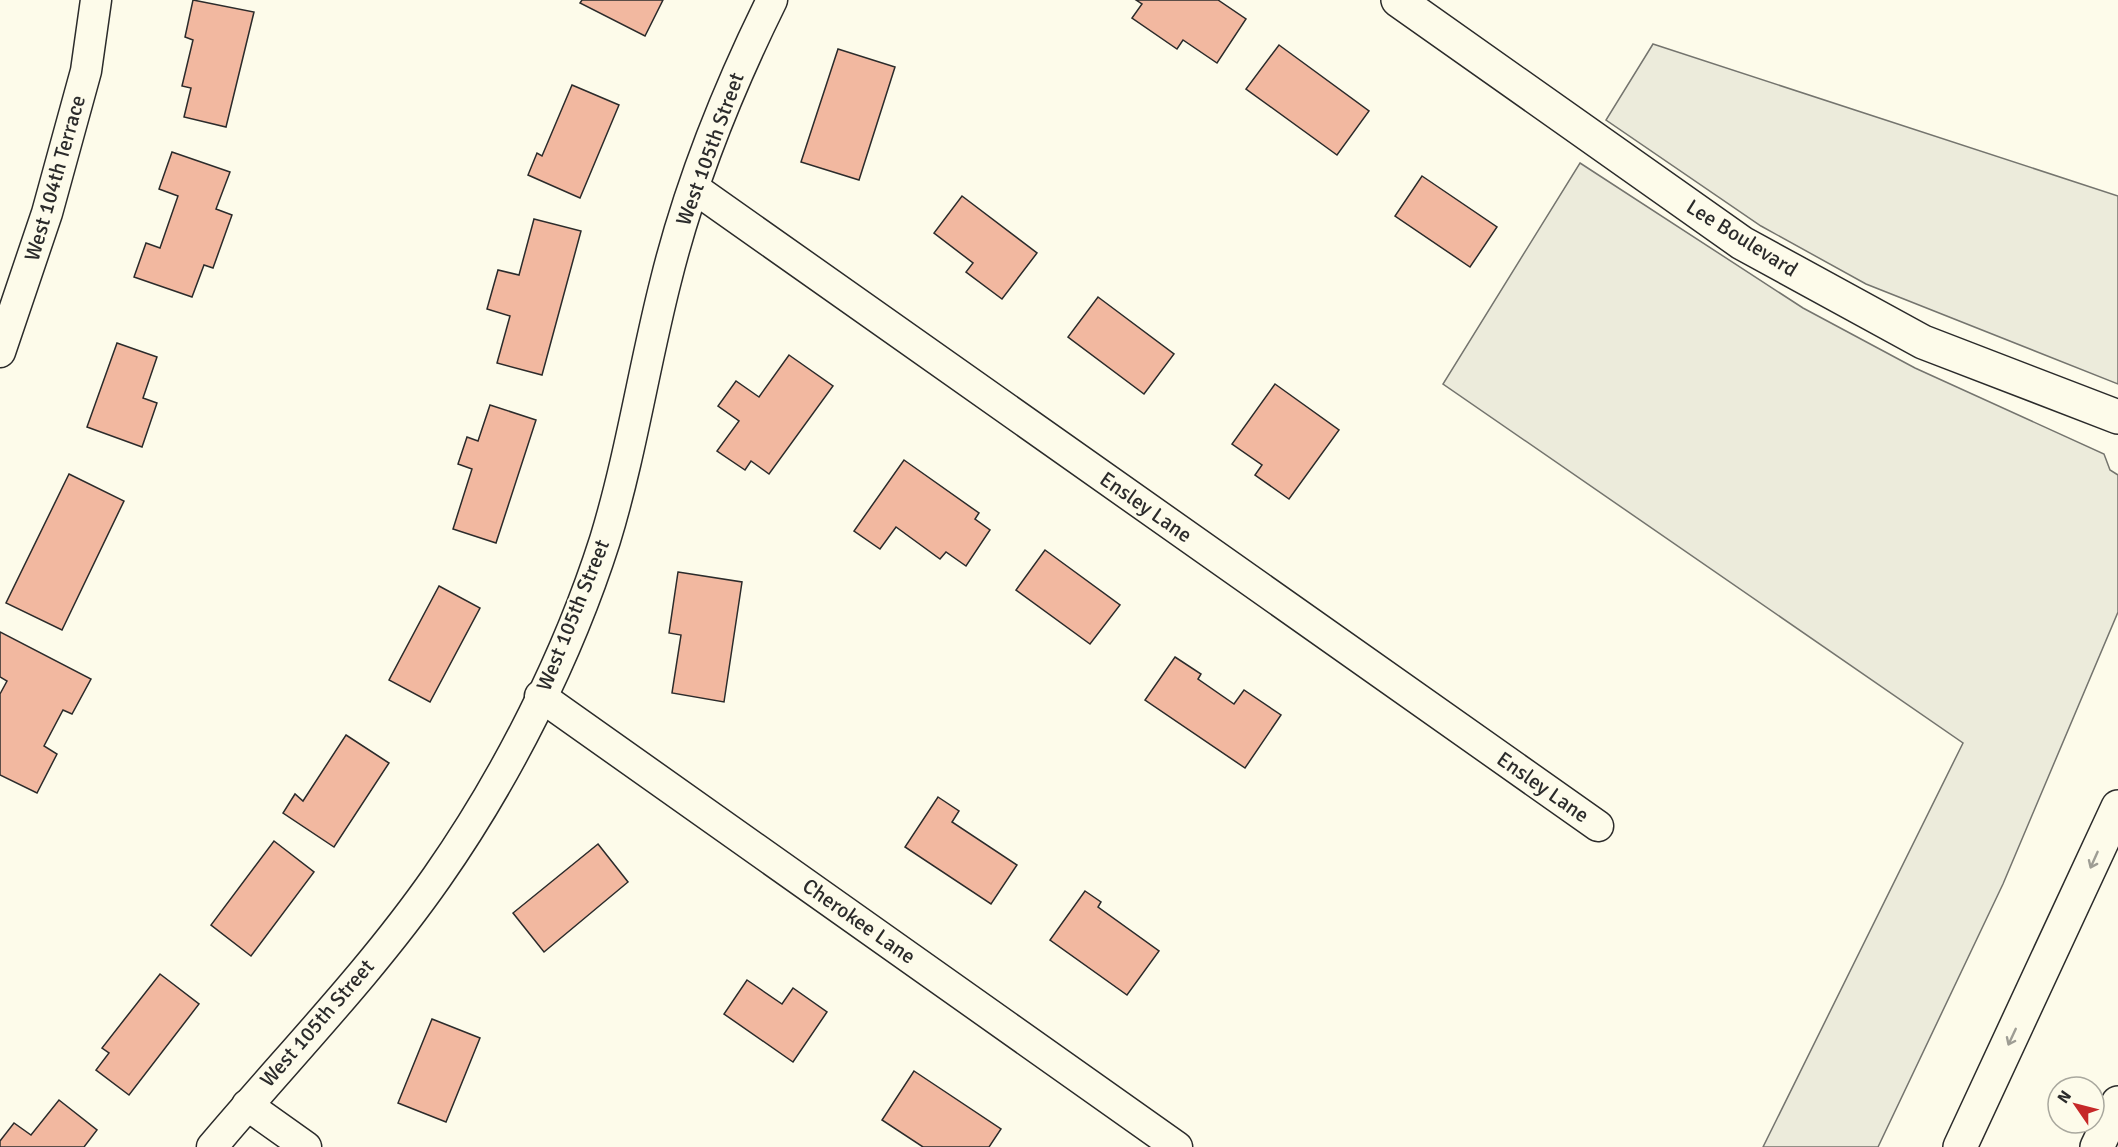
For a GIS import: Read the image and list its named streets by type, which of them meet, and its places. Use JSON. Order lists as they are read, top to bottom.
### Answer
{
  "streets": {
    "main road": ["Lee Boulevard"],
    "street": [
      "West 105th Street",
      "West 104th Terrace",
      "Ensley Lane",
      "Cherokee Lane"
    ]
  },
  "crossings": [
    ["West 105th Street", "Ensley Lane"],
    ["West 105th Street", "Cherokee Lane"]
  ],
  "north": "top left"
}
